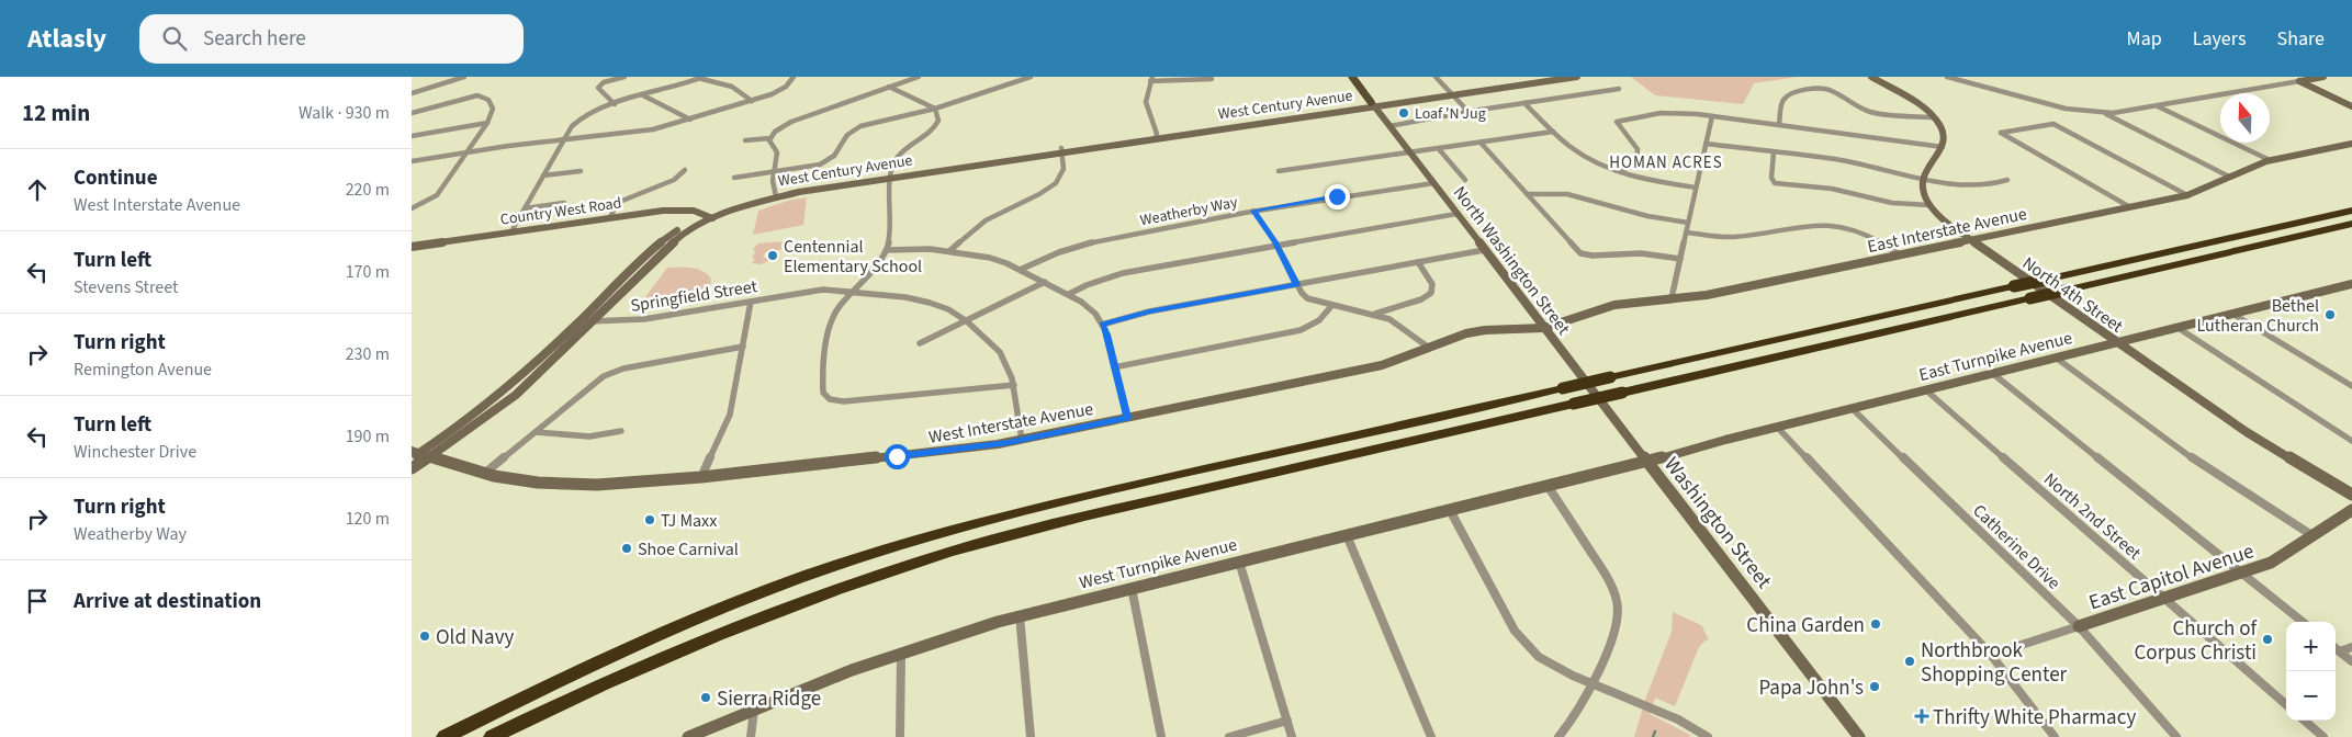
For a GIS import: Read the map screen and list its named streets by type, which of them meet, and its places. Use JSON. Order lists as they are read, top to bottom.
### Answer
{
  "streets": {
    "main road": ["North Washington Street"],
    "street": [
      "West Century Avenue",
      "Country West Road",
      "Weatherby Way",
      "East Interstate Avenue",
      "North 4th Street",
      "Springfield Street",
      "East Turnpike Avenue",
      "West Interstate Avenue",
      "North 2nd Street",
      "Washington Street",
      "Catherine Drive",
      "West Turnpike Avenue",
      "East Capitol Avenue"
    ]
  },
  "crossings": [
    ["West Century Avenue", "Country West Road"],
    ["West Century Avenue", "North Washington Street"],
    ["West Century Avenue", "Springfield Street"],
    ["West Century Avenue", "West Interstate Avenue"],
    ["Weatherby Way", "North Washington Street"],
    ["East Interstate Avenue", "North Washington Street"],
    ["East Interstate Avenue", "North 4th Street"],
    ["East Interstate Avenue", "West Interstate Avenue"],
    ["North Washington Street", "East Turnpike Avenue"],
    ["North Washington Street", "West Interstate Avenue"],
    ["North Washington Street", "Washington Street"],
    ["North Washington Street", "West Turnpike Avenue"],
    ["North 4th Street", "East Turnpike Avenue"],
    ["Springfield Street", "West Interstate Avenue"],
    ["East Turnpike Avenue", "North 2nd Street"],
    ["East Turnpike Avenue", "Washington Street"],
    ["East Turnpike Avenue", "Catherine Drive"],
    ["East Turnpike Avenue", "West Turnpike Avenue"],
    ["North 2nd Street", "East Capitol Avenue"],
    ["Washington Street", "West Turnpike Avenue"],
    ["Catherine Drive", "East Capitol Avenue"]
  ],
  "districts": ["HOMAN ACRES"],
  "places": {
    "other": [
      "Loaf 'N Jug",
      "Centennial Elementary School",
      "Bethel Lutheran Church",
      "TJ Maxx",
      "Shoe Carnival",
      "China Garden",
      "Old Navy",
      "Church of Corpus Christi",
      "Northbrook Shopping Center",
      "Papa John's",
      "Sierra Ridge"
    ],
    "health": ["Thrifty White Pharmacy"]
  },
  "north": "top",
  "page": {
    "header": "Atlasly",
    "search": "Search here",
    "nav": ["Map", "Layers", "Share"],
    "heading": ["12 min", "Walk · 930 m"],
    "list": [
      ["Continue", "West Interstate Avenue", "220 m"],
      ["Turn left", "Stevens Street", "170 m"],
      ["Turn right", "Remington Avenue", "230 m"],
      ["Turn left", "Winchester Drive", "190 m"],
      ["Turn right", "Weatherby Way", "120 m"],
      "Arrive at destination"
    ],
    "map_buttons": ["+", "−"]
  }
}
